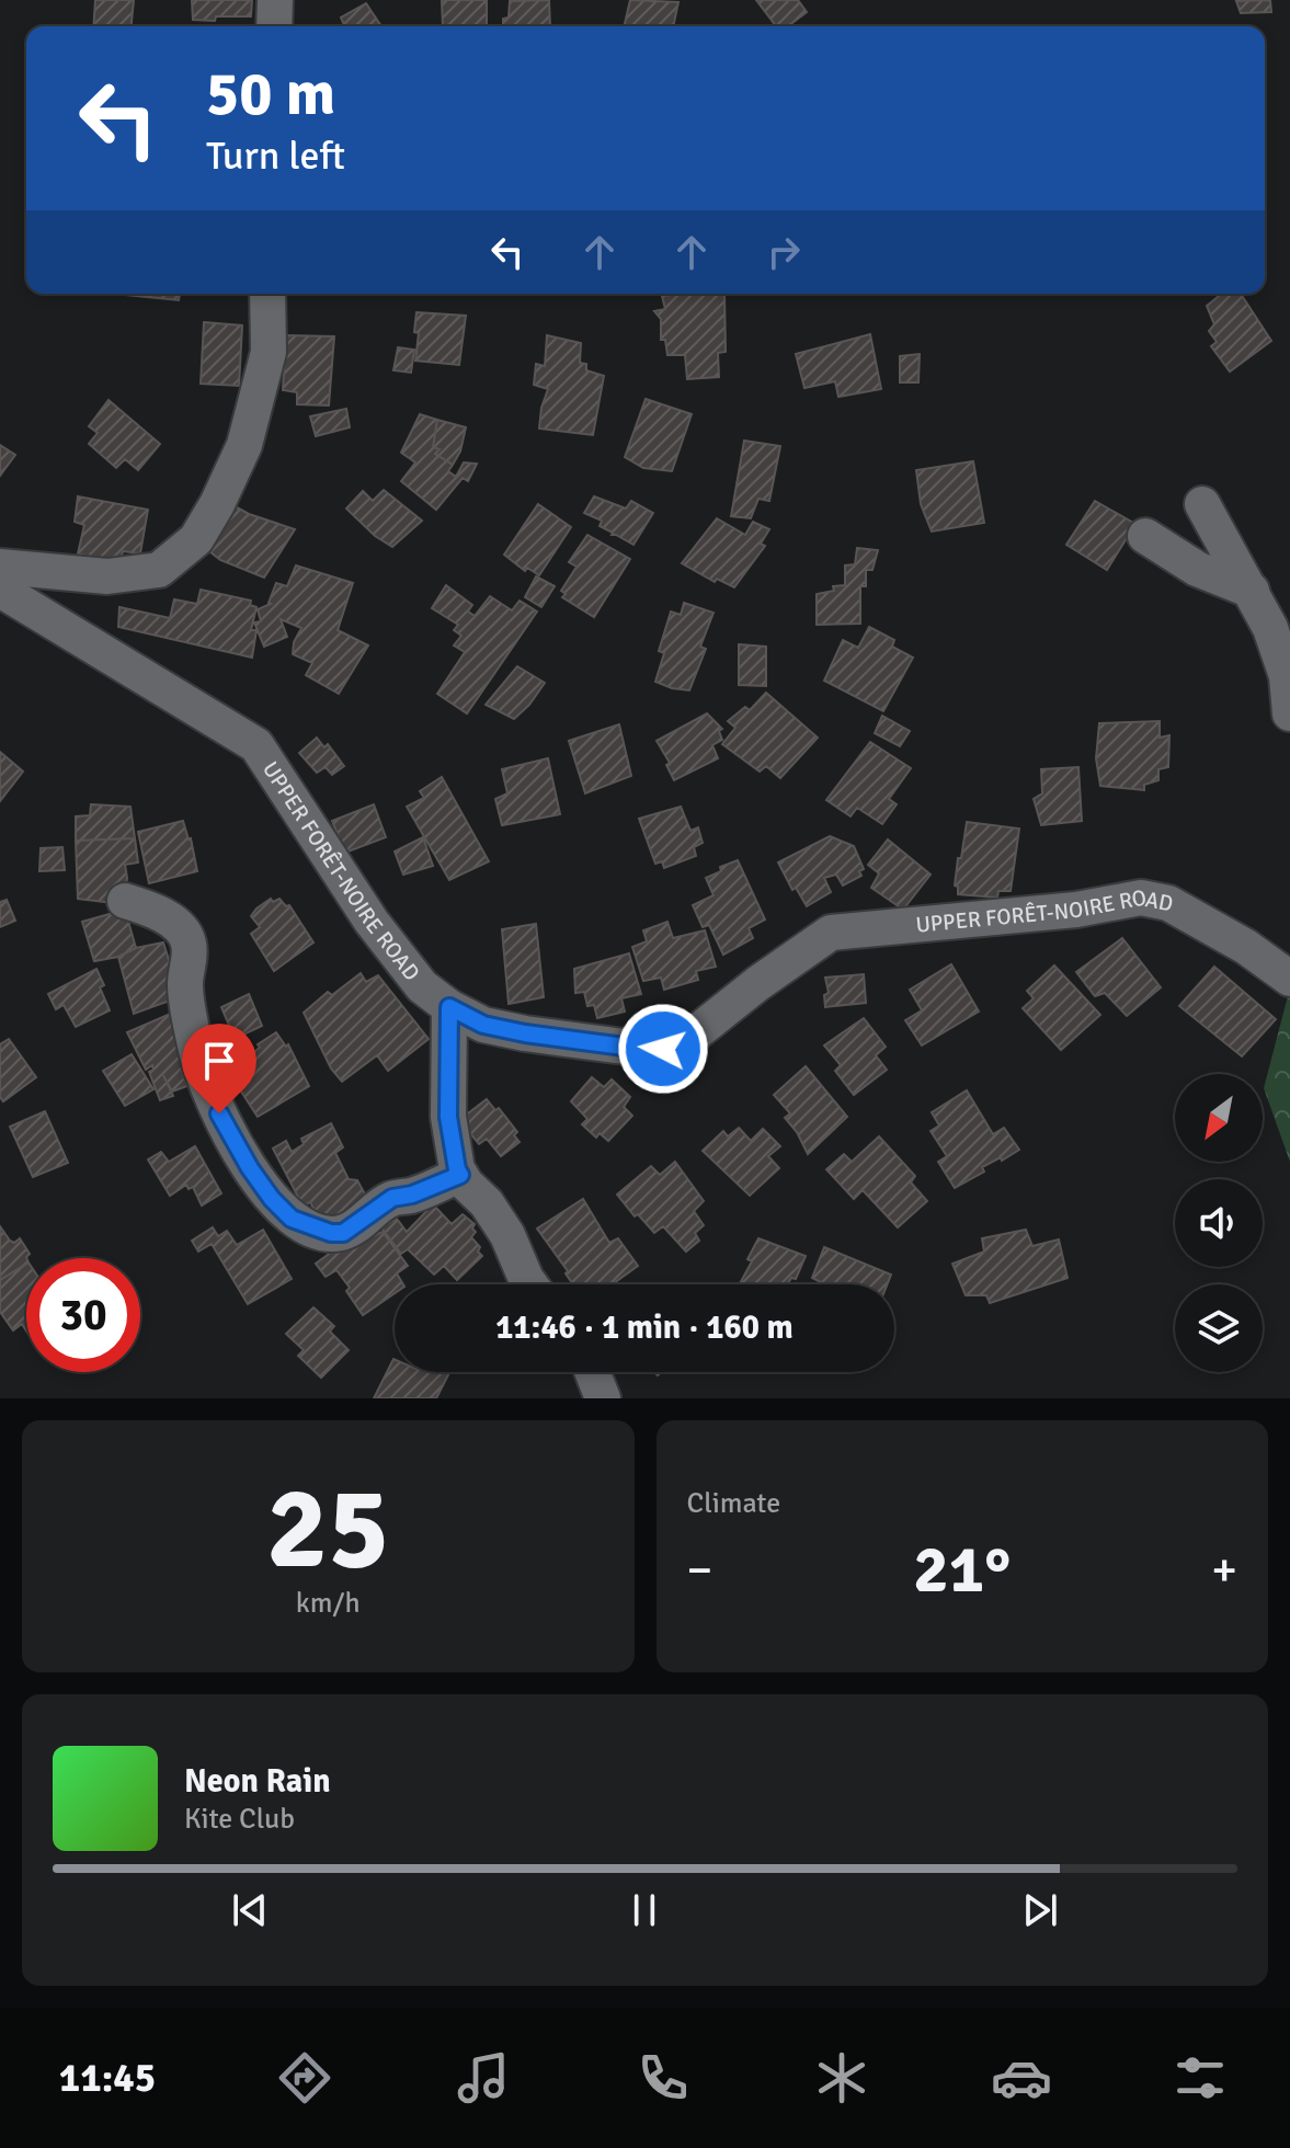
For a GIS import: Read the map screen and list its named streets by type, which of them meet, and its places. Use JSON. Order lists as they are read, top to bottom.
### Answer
{
  "streets": {
    "street": ["UPPER FORÊT-NOIRE ROAD"]
  },
  "north": "bottom left",
  "page": {
    "turn": ["50 m", "Turn left"],
    "limit": "30",
    "trip": "11:46 · 1 min · 160 m",
    "tile": [
      ["25", "km/h"],
      "Climate"
    ],
    "heat": ["−", "21°", "+"],
    "song": ["Neon Rain", "Kite Club"],
    "tabs": "11:45"
  }
}
